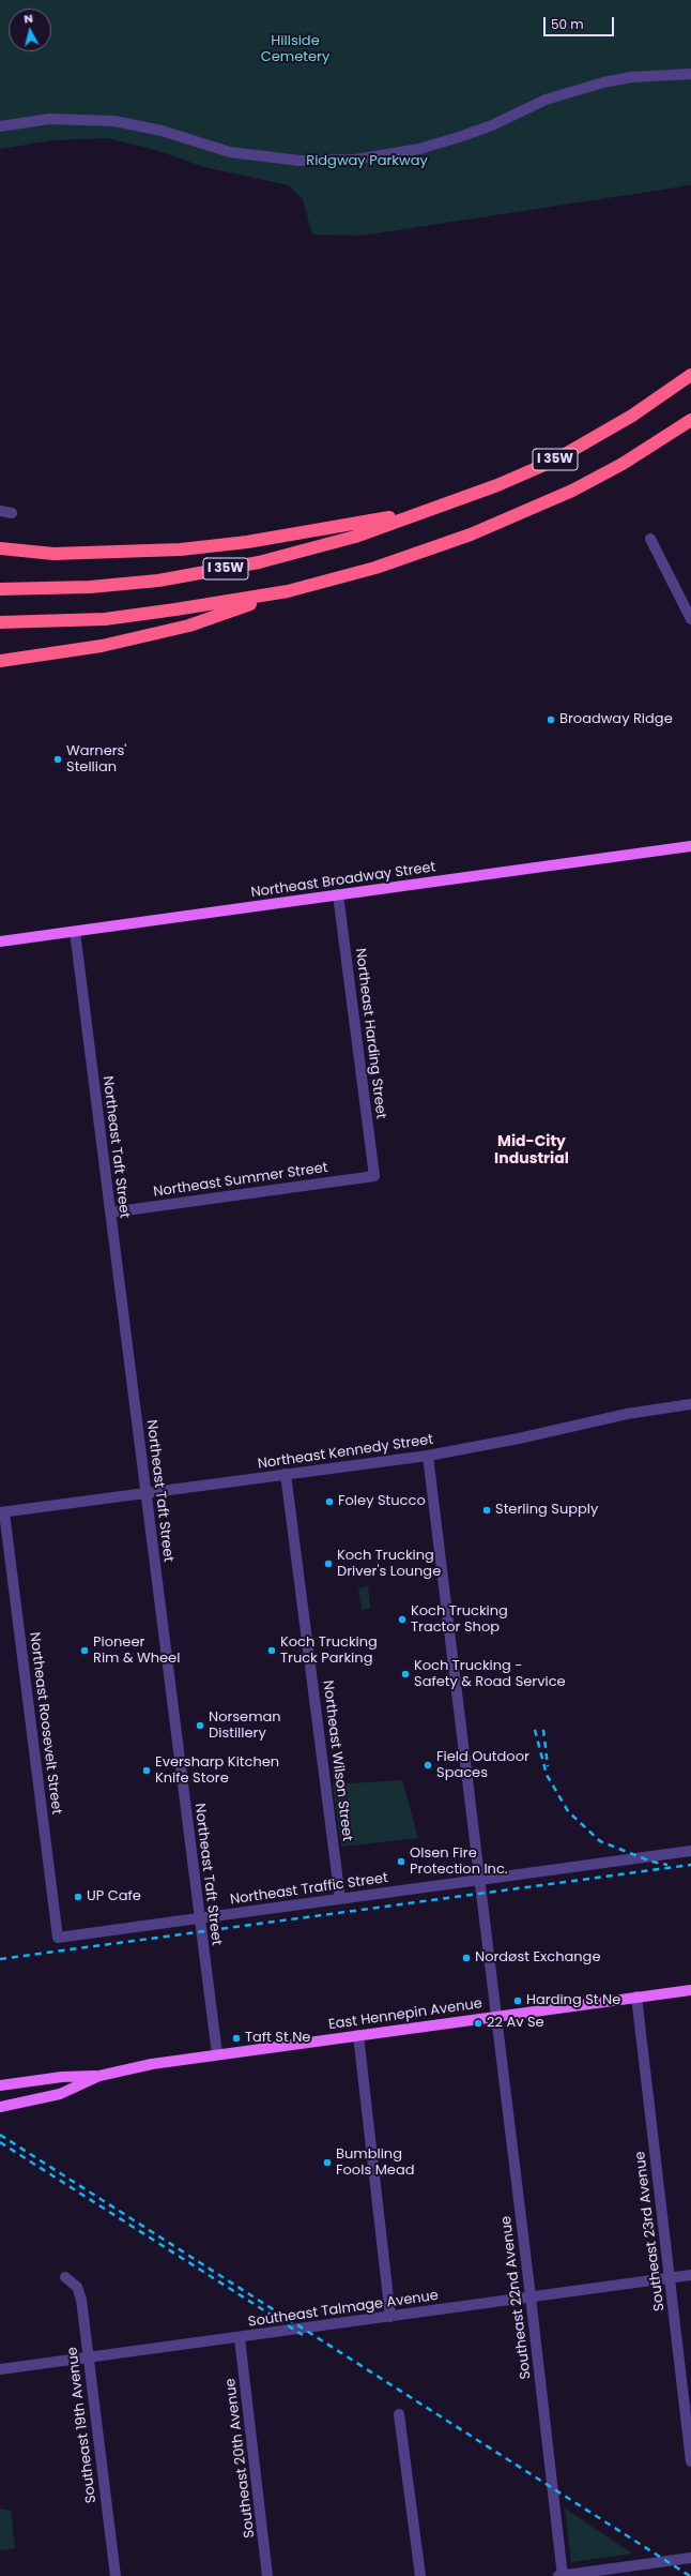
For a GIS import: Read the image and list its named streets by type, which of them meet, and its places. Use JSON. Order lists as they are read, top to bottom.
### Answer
{
  "streets": {
    "highway": ["I 35W"],
    "main road": ["Northeast Broadway Street", "East Hennepin Avenue"],
    "street": [
      "Northeast Harding Street",
      "Northeast Taft Street",
      "Northeast Summer Street",
      "Northeast Kennedy Street",
      "Northeast Roosevelt Street",
      "Northeast Wilson Street",
      "Northeast Traffic Street",
      "Southeast 23rd Avenue",
      "Southeast 22nd Avenue",
      "Southeast Talmage Avenue",
      "Southeast 19th Avenue",
      "Southeast 20th Avenue"
    ]
  },
  "crossings": [
    ["Northeast Broadway Street", "Northeast Harding Street"],
    ["Northeast Broadway Street", "Northeast Taft Street"],
    ["Northeast Harding Street", "Northeast Summer Street"],
    ["Northeast Taft Street", "Northeast Summer Street"],
    ["Northeast Taft Street", "Northeast Kennedy Street"],
    ["Northeast Taft Street", "Northeast Traffic Street"],
    ["Northeast Taft Street", "East Hennepin Avenue"],
    ["Northeast Kennedy Street", "Northeast Roosevelt Street"],
    ["Northeast Kennedy Street", "Northeast Wilson Street"],
    ["Northeast Roosevelt Street", "Northeast Traffic Street"],
    ["Northeast Wilson Street", "Northeast Traffic Street"],
    ["East Hennepin Avenue", "Southeast 23rd Avenue"],
    ["East Hennepin Avenue", "Southeast 22nd Avenue"],
    ["Southeast 23rd Avenue", "Southeast Talmage Avenue"],
    ["Southeast 22nd Avenue", "Southeast Talmage Avenue"],
    ["Southeast Talmage Avenue", "Southeast 19th Avenue"],
    ["Southeast Talmage Avenue", "Southeast 20th Avenue"]
  ],
  "districts": ["Mid-City Industrial"],
  "parks": ["Hillside Cemetery", "Ridgway Parkway"],
  "places": [
    "Broadway Ridge",
    "Warners' Stellian",
    "Foley Stucco",
    "Sterling Supply",
    "Koch Trucking Driver's Lounge",
    "Koch Trucking Tractor Shop",
    "Pioneer Rim & Wheel",
    "Koch Trucking Truck Parking",
    "Koch Trucking - Safety & Road Service",
    "Norseman Distillery",
    "Field Outdoor Spaces",
    "Eversharp Kitchen Knife Store",
    "Olsen Fire Protection Inc.",
    "UP Cafe",
    "Nordøst Exchange",
    "Harding St Ne",
    "22 Av Se",
    "Taft St Ne",
    "Bumbling Fools Mead"
  ],
  "scale_bar": "50 m",
  "north": "top"
}
